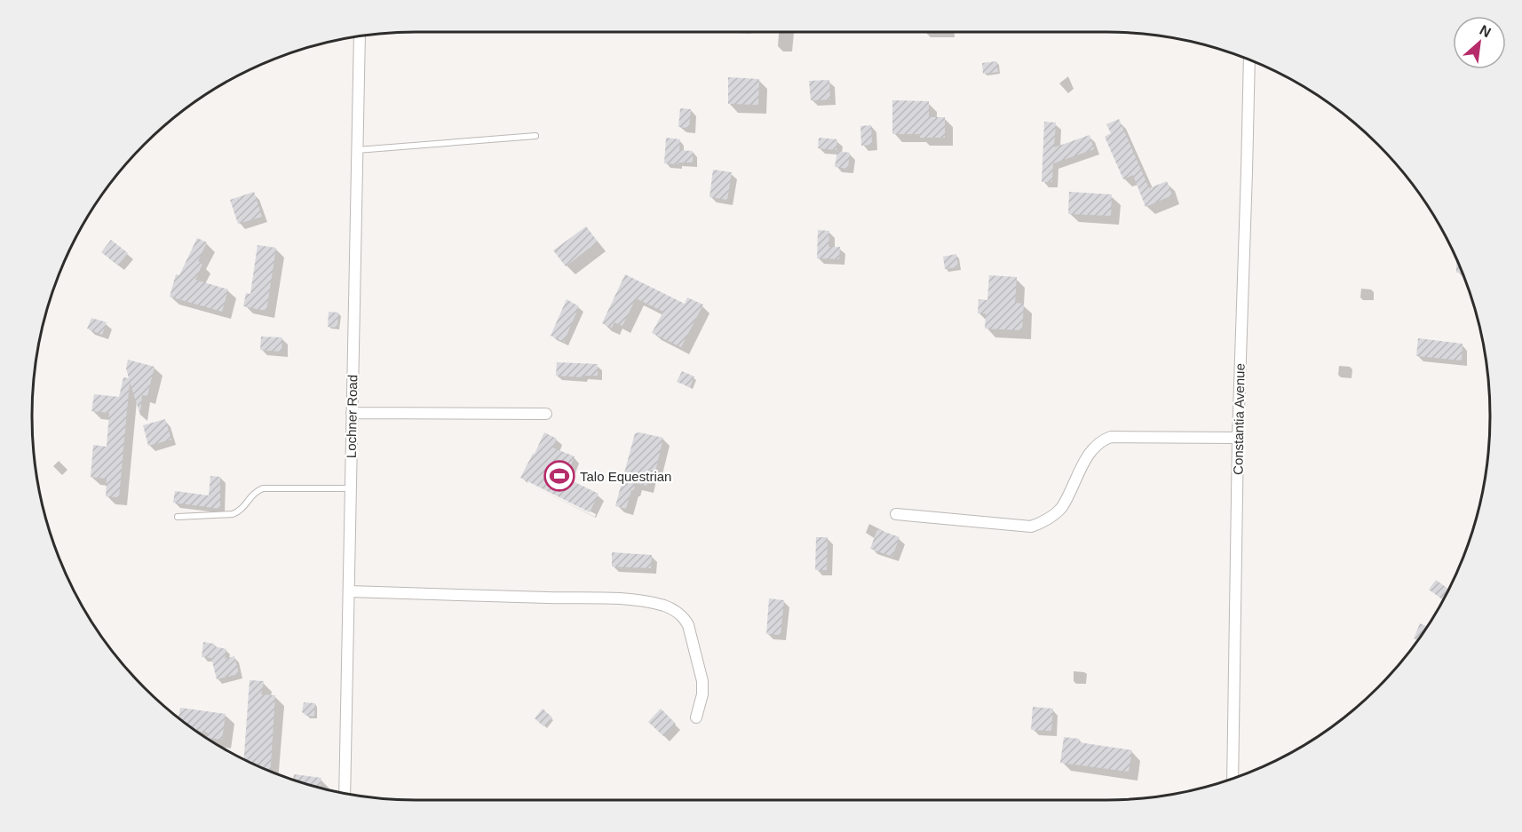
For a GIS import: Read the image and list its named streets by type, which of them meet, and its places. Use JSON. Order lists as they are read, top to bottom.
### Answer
{
  "streets": {
    "street": ["Lochner Road", "Constantia Avenue"]
  },
  "places": {
    "sports": ["Talo Equestrian"]
  },
  "north": "top right"
}
